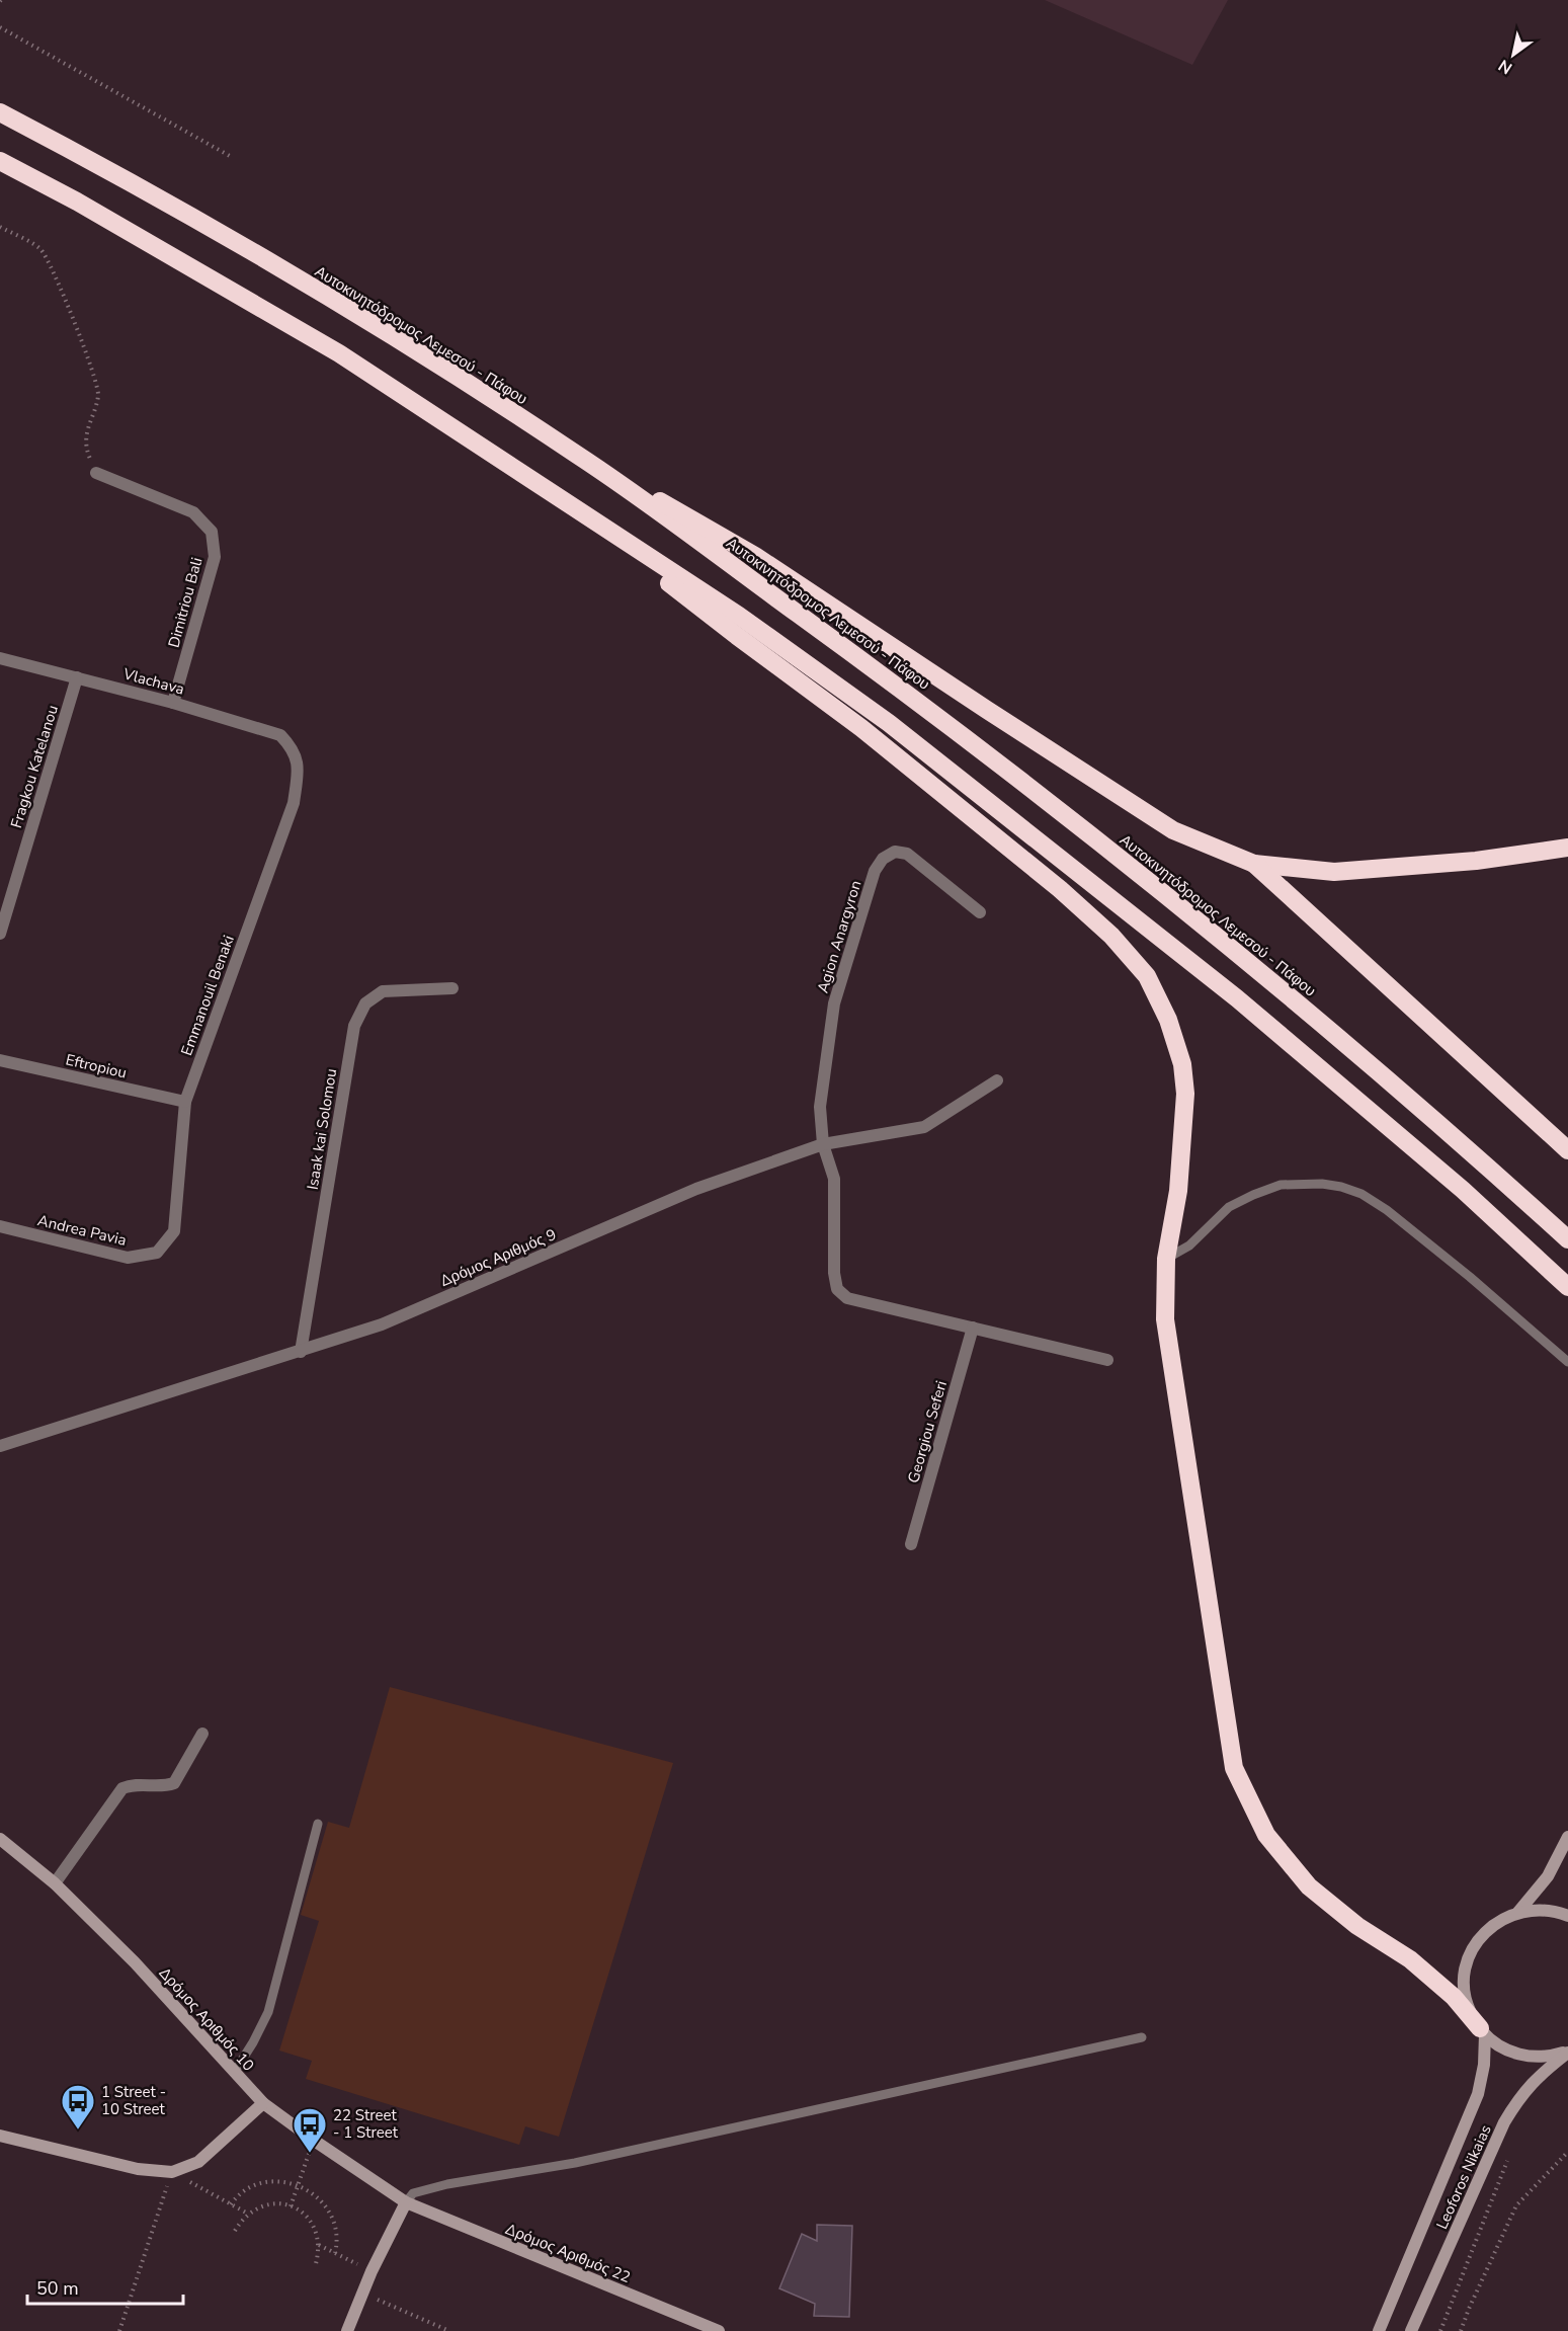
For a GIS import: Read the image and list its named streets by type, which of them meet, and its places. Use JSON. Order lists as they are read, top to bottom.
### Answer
{
  "streets": {
    "highway": ["Αυτοκινητόδρομος Λεμεσού - Πάφου"],
    "street": [
      "Dimitriou Bali",
      "Vlachava",
      "Fragkou Katelanou",
      "Agion Anargyron",
      "Emmanouil Benaki",
      "Eftropiou",
      "Isaak kai Solomou",
      "Andrea Pavia",
      "Δρόμος Αριθμός 9",
      "Georgiou Seferi",
      "Δρόμος Αριθμός 10",
      "Leoforos Nikaias",
      "Δρόμος Αριθμός 22"
    ]
  },
  "crossings": [
    ["Dimitriou Bali", "Vlachava"],
    ["Vlachava", "Fragkou Katelanou"],
    ["Vlachava", "Emmanouil Benaki"],
    ["Agion Anargyron", "Δρόμος Αριθμός 9"],
    ["Emmanouil Benaki", "Eftropiou"],
    ["Emmanouil Benaki", "Andrea Pavia"],
    ["Isaak kai Solomou", "Δρόμος Αριθμός 9"],
    ["Δρόμος Αριθμός 10", "Δρόμος Αριθμός 22"]
  ],
  "places": {
    "bus stop": ["1 Street - 10 Street", "22 Street - 1 Street"]
  },
  "scale_bar": "50 m",
  "north": "bottom left"
}
